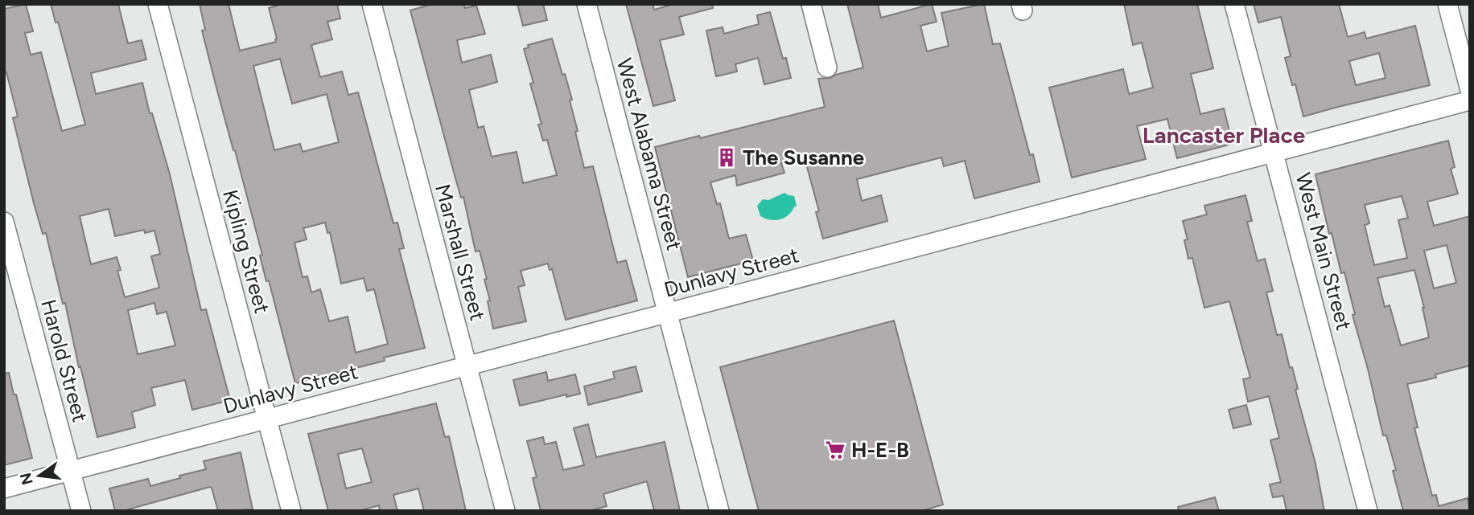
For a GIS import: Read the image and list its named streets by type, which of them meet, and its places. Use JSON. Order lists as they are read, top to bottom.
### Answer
{
  "streets": {
    "street": [
      "West Alabama Street",
      "Kipling Street",
      "West Main Street",
      "Marshall Street",
      "Dunlavy Street",
      "Harold Street"
    ]
  },
  "crossings": [
    ["West Alabama Street", "Dunlavy Street"],
    ["Kipling Street", "Dunlavy Street"],
    ["West Main Street", "Dunlavy Street"],
    ["Marshall Street", "Dunlavy Street"],
    ["Dunlavy Street", "Harold Street"]
  ],
  "districts": ["Lancaster Place"],
  "places": {
    "building": ["The Susanne"],
    "supermarket": ["H-E-B"]
  },
  "north": "left"
}
